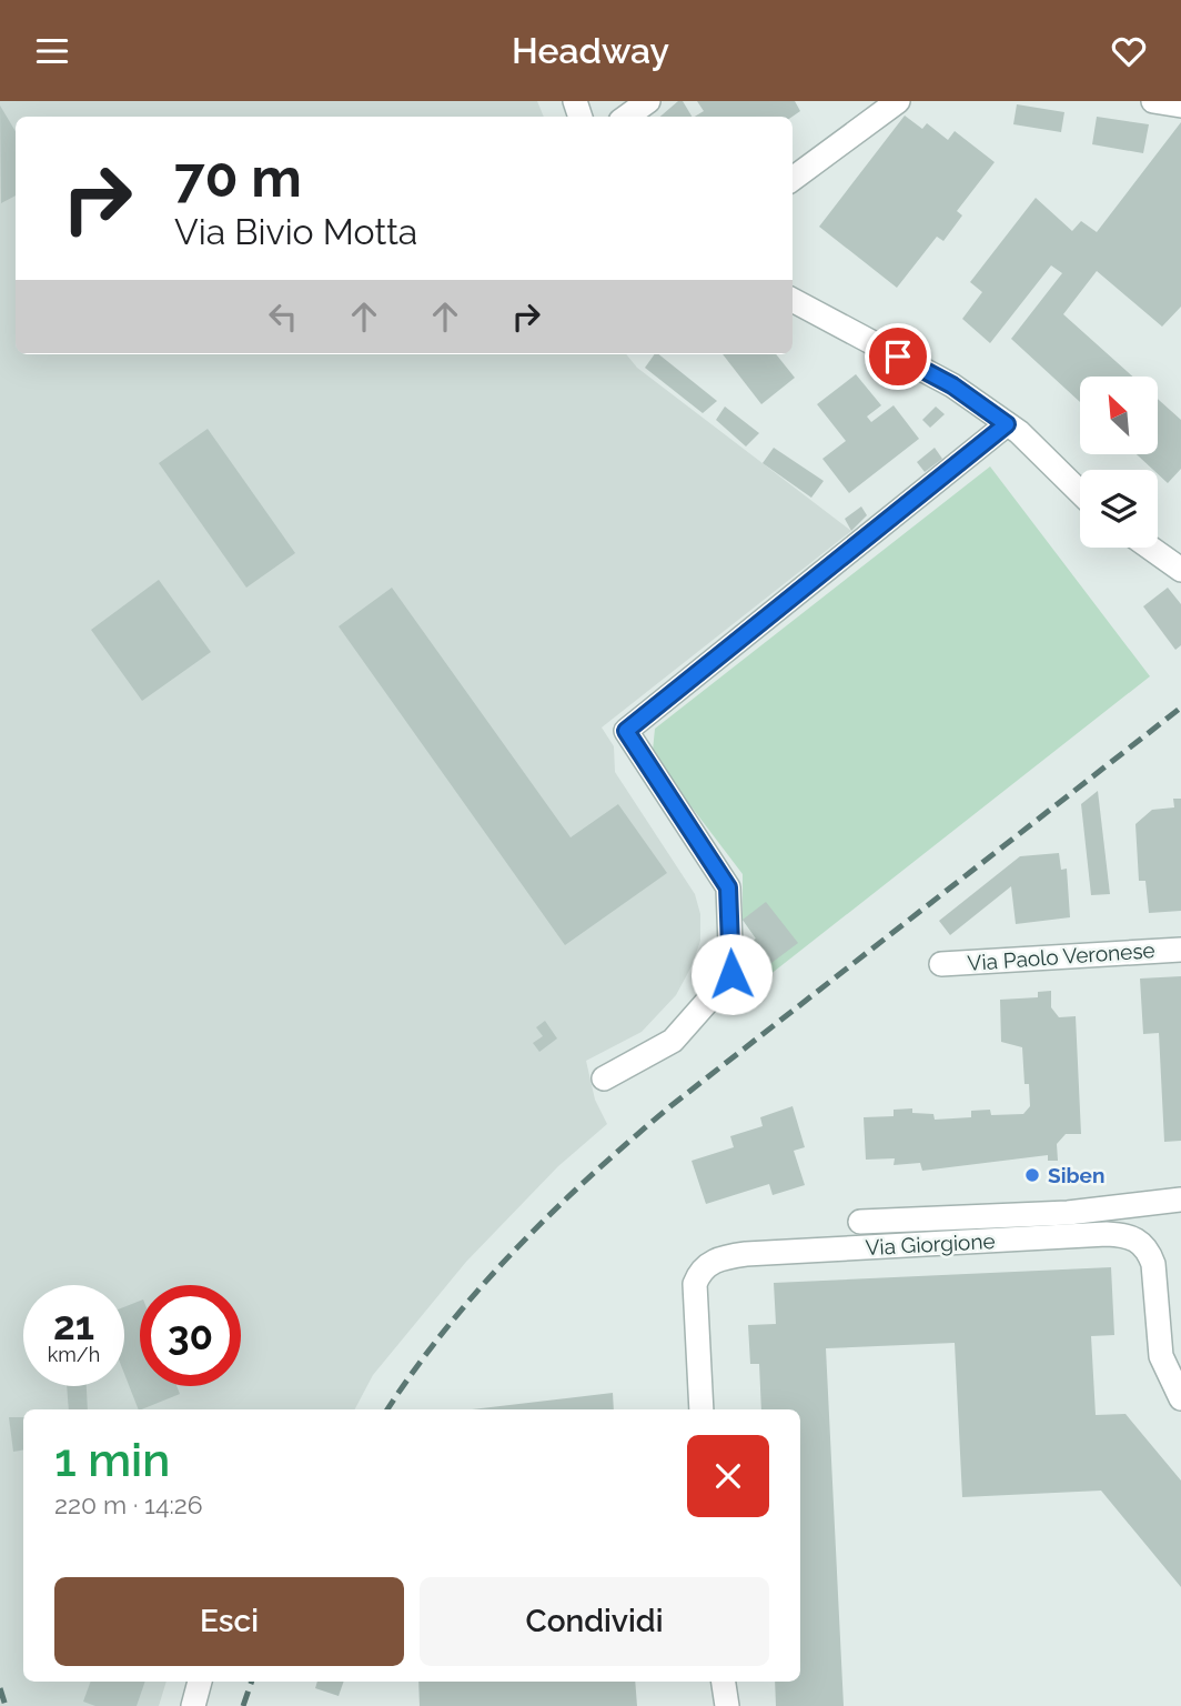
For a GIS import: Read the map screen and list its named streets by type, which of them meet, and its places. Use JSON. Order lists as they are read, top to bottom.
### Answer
{
  "streets": {
    "street": ["Via Paolo Veronese", "Via Giorgione"]
  },
  "places": ["Siben"],
  "north": "top left",
  "page": {
    "header": "Headway",
    "turn": ["70 m", "Via Bivio Motta"],
    "speed": "21 km/h",
    "limit": "30",
    "heading": ["1 min", "220 m · 14:26"],
    "buttons": ["Esci", "Condividi"]
  }
}
